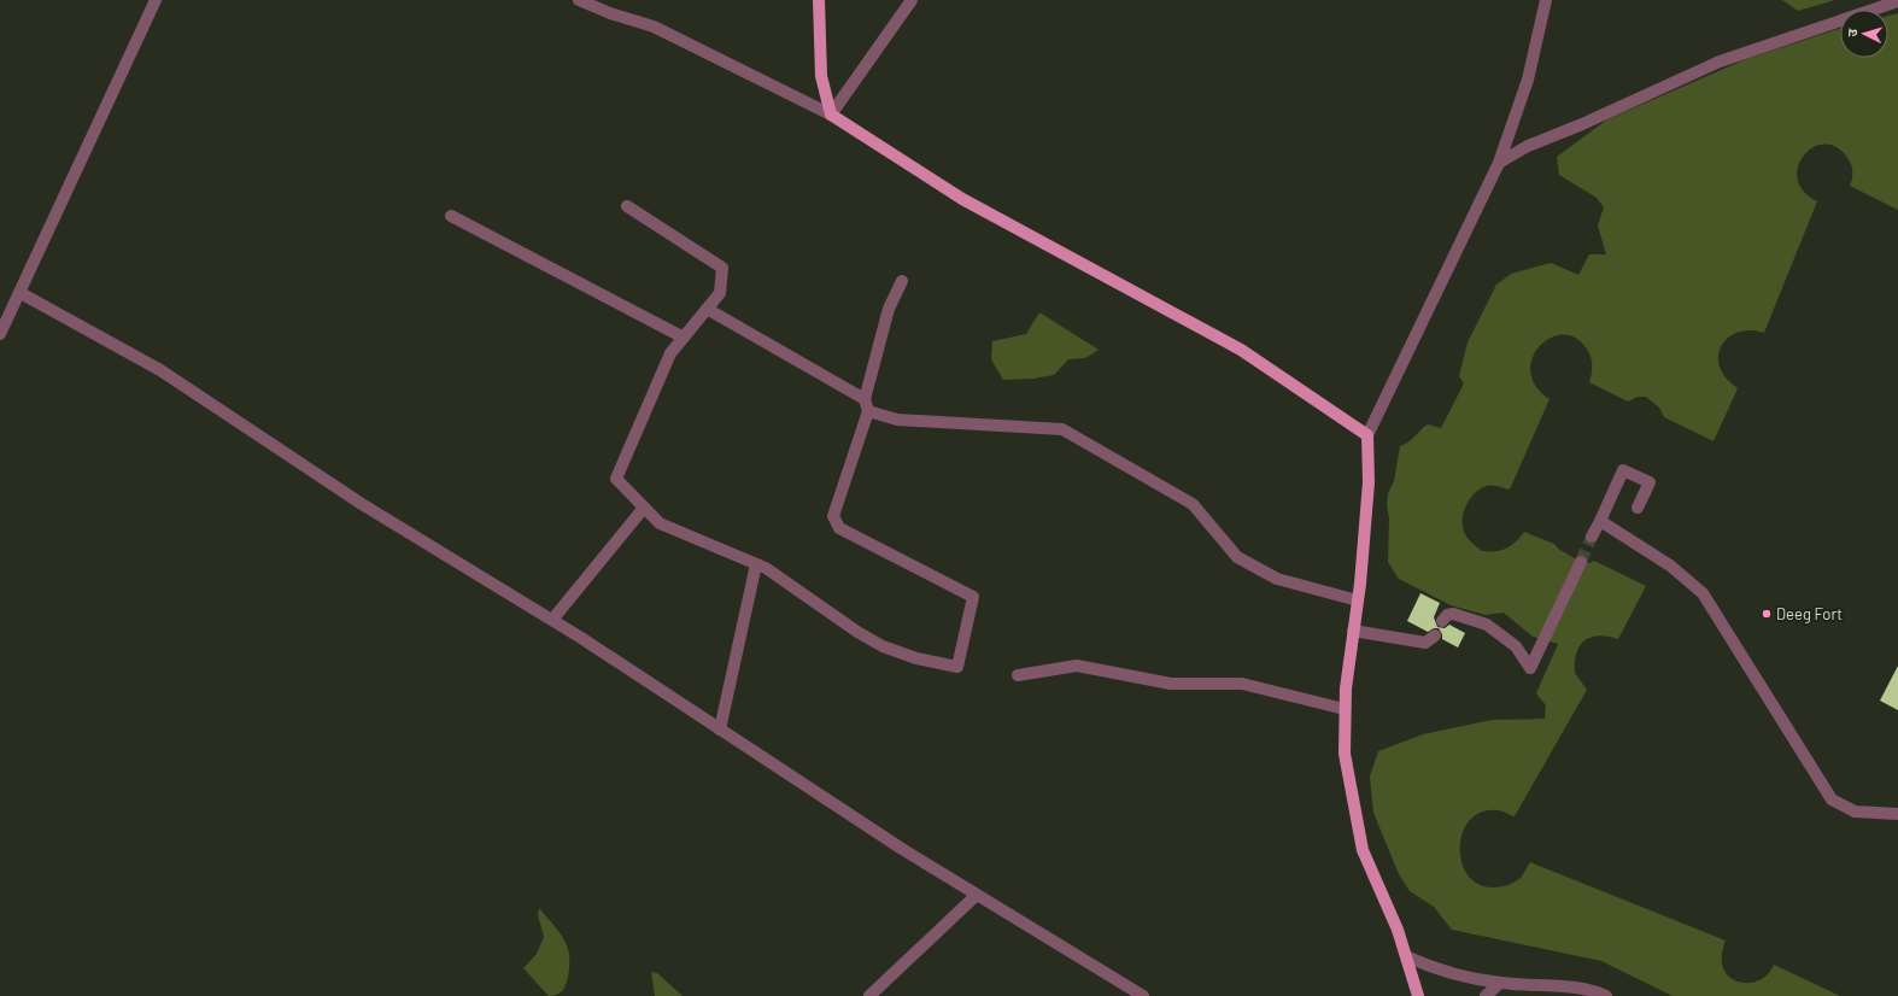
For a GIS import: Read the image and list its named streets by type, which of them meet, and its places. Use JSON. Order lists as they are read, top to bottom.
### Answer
{
  "places": ["Deeg Fort"],
  "north": "left"
}
